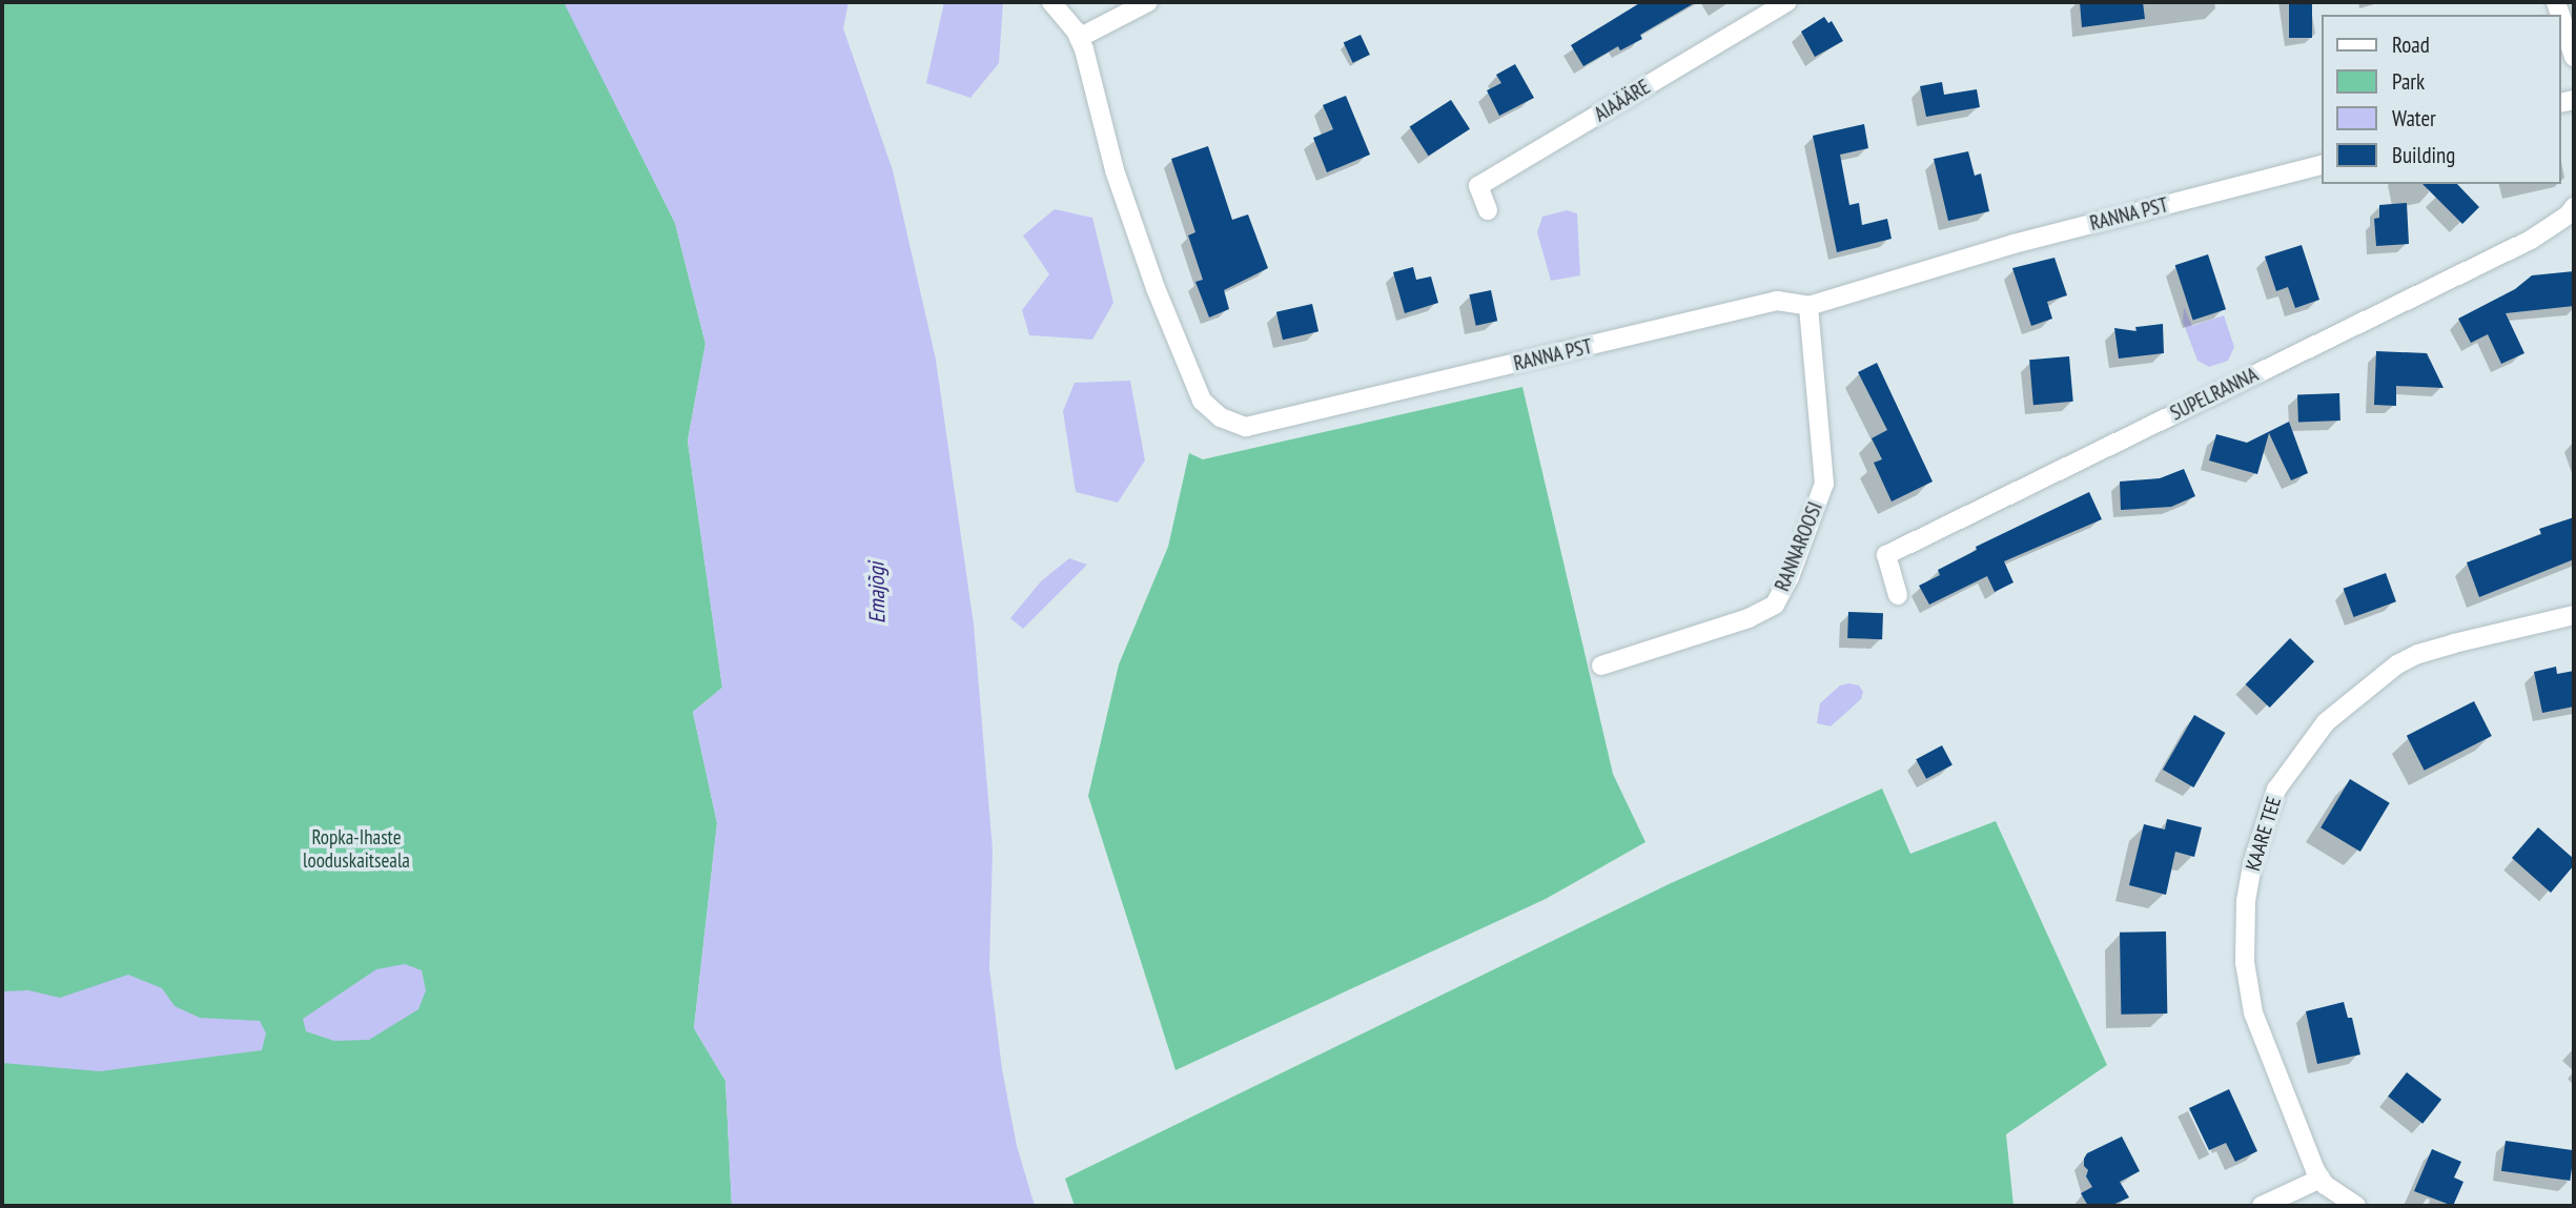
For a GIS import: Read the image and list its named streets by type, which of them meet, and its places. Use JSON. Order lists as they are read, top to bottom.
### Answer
{
  "streets": {
    "street": [
      "AIAÄÄRE",
      "RANNA PST",
      "SUPELRANNA",
      "RANNAROOSI",
      "KAARE TEE"
    ]
  },
  "crossings": [
    ["RANNA PST", "RANNAROOSI"]
  ],
  "water": ["Emajõgi"],
  "parks": ["Ropka-Ihaste looduskaitseala"],
  "legend": [
    "Road",
    "Park",
    "Water",
    "Building"
  ]
}
